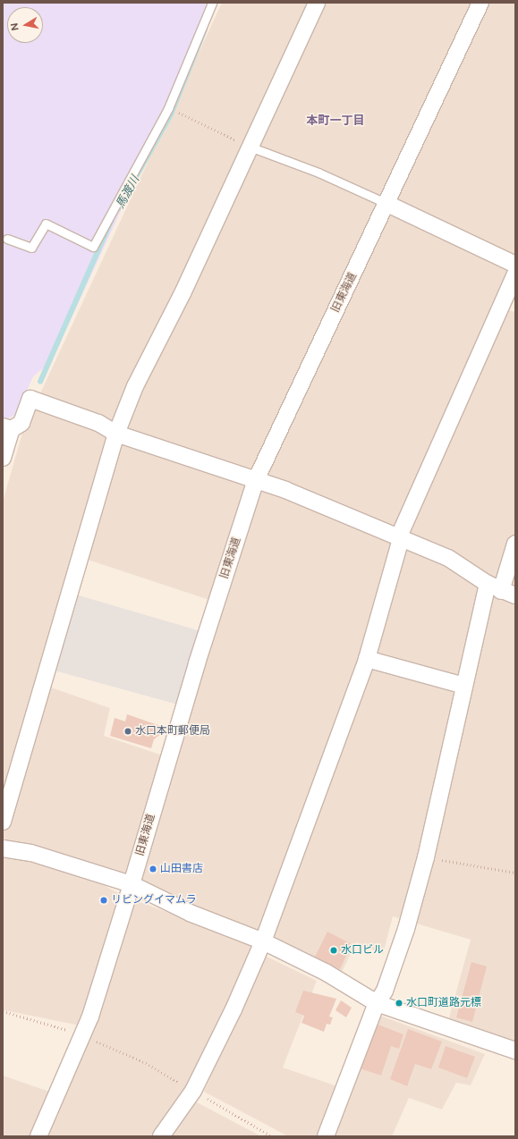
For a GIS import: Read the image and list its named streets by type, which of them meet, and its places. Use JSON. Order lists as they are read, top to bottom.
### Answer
{
  "streets": {
    "street": ["旧東海道"]
  },
  "districts": ["本町一丁目"],
  "water": ["馬渡川"],
  "places": [
    "水口本町郵便局",
    "山田書店",
    "リビングイマムラ",
    "水口ビル",
    "水口町道路元標"
  ],
  "north": "left"
}
